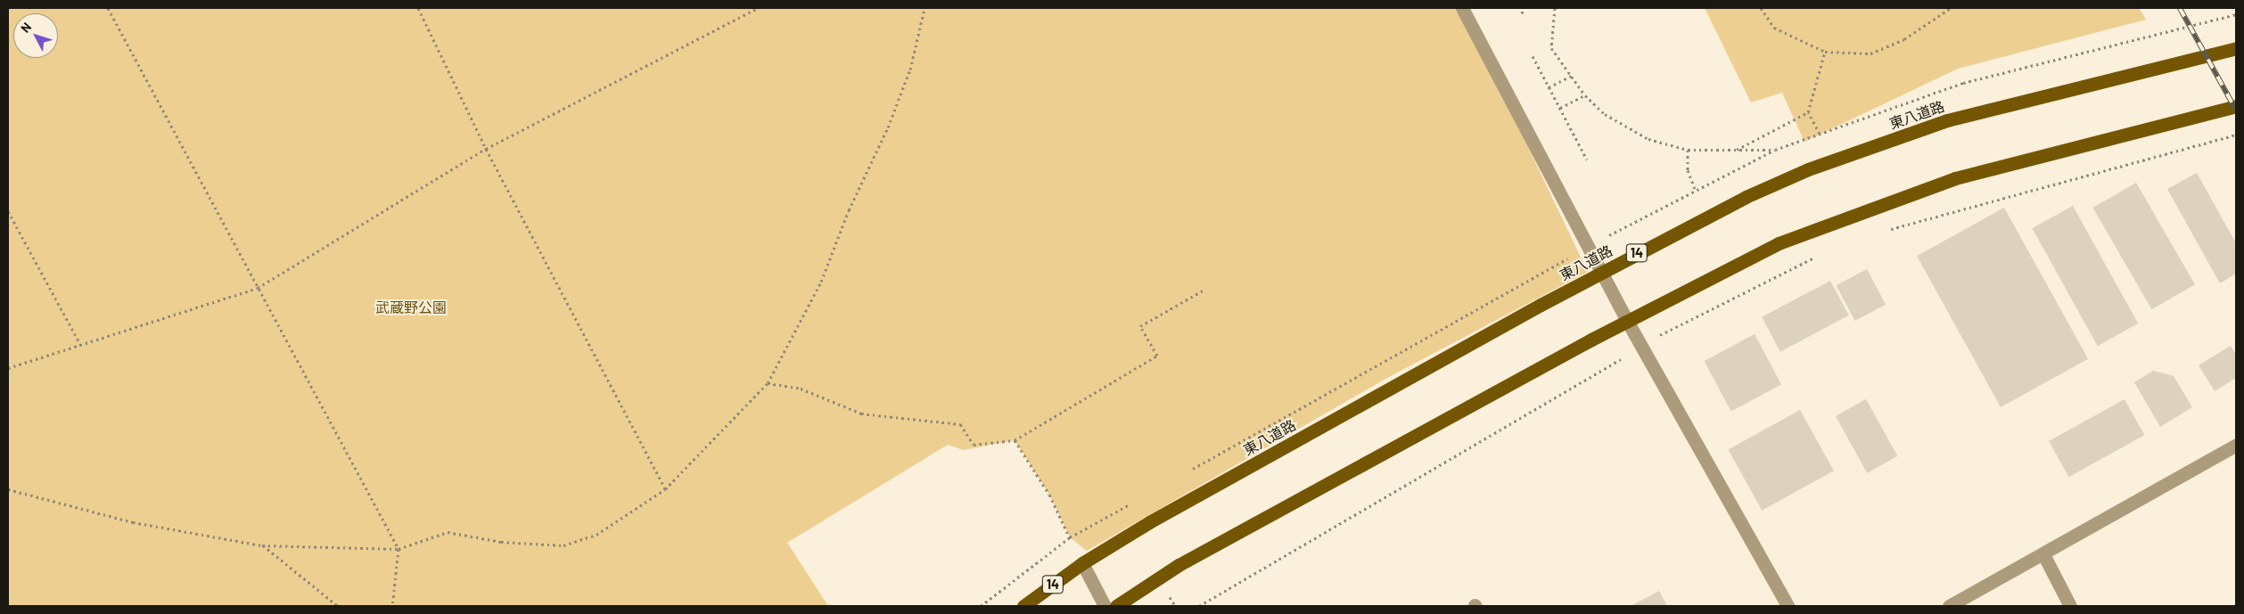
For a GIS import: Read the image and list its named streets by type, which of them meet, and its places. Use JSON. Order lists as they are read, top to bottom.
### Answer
{
  "streets": {
    "main road": ["東八道路", "14"]
  },
  "parks": ["武蔵野公園"],
  "north": "top left"
}
